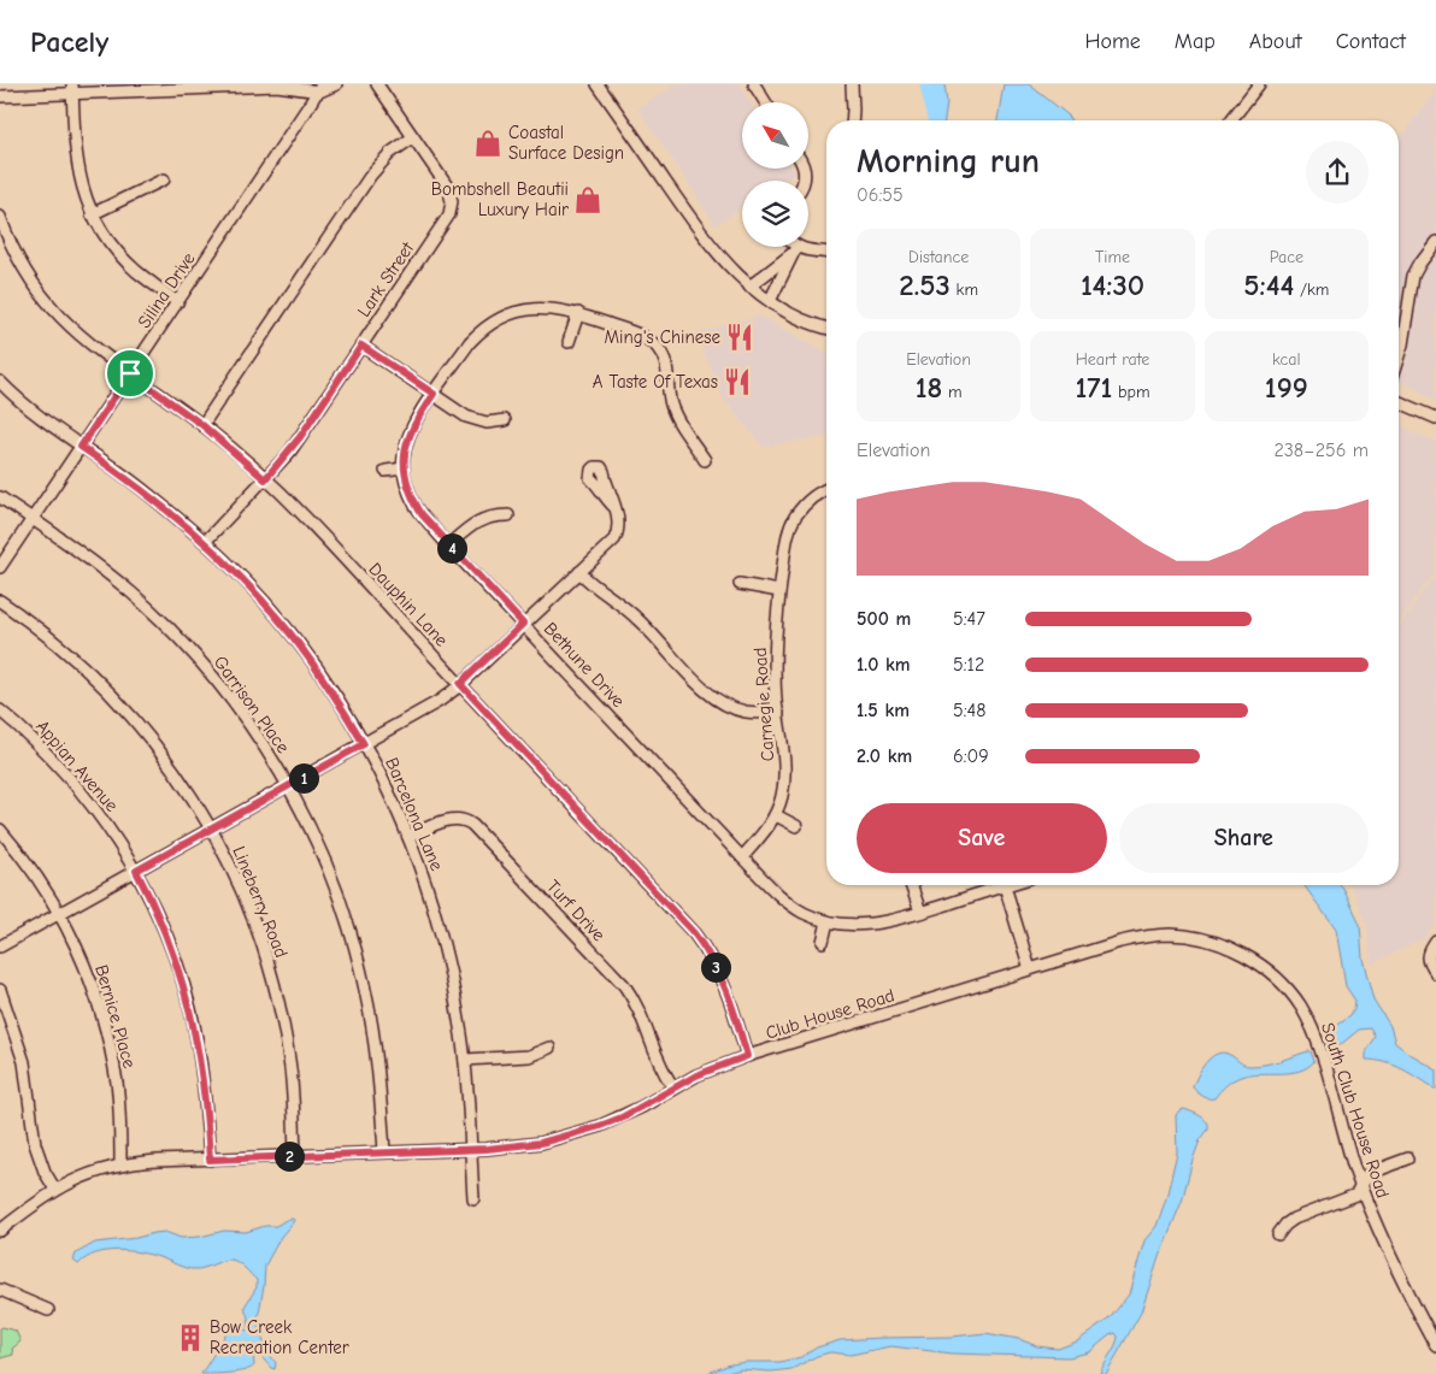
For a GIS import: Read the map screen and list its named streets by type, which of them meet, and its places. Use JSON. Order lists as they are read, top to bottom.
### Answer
{
  "streets": {
    "street": [
      "Lark Street",
      "Silina Drive",
      "Dauphin Lane",
      "Bethune Drive",
      "Garrison Place",
      "Carnegie Road",
      "Appian Avenue",
      "Barcelona Lane",
      "Lineberry Road",
      "Turf Drive",
      "Club House Road",
      "Bernice Place",
      "South Club House Road"
    ]
  },
  "crossings": [
    ["Lark Street", "Dauphin Lane"],
    ["Lark Street", "Barcelona Lane"],
    ["Silina Drive", "Dauphin Lane"],
    ["Silina Drive", "Garrison Place"],
    ["Silina Drive", "Barcelona Lane"],
    ["Dauphin Lane", "Club House Road"],
    ["Bethune Drive", "Carnegie Road"],
    ["Garrison Place", "Club House Road"],
    ["Appian Avenue", "Club House Road"],
    ["Barcelona Lane", "Turf Drive"],
    ["Barcelona Lane", "Club House Road"],
    ["Lineberry Road", "Club House Road"],
    ["Turf Drive", "Club House Road"],
    ["Club House Road", "Bernice Place"],
    ["Club House Road", "South Club House Road"]
  ],
  "places": {
    "shop": ["Coastal Surface Design", "Bombshell Beautii Luxury Hair"],
    "restaurant": ["Ming's Chinese", "A Taste Of Texas"],
    "building": ["Bow Creek Recreation Center"]
  },
  "north": "top left",
  "page": {
    "header": "Pacely",
    "nav": [
      "Home",
      "Map",
      "About",
      "Contact"
    ],
    "heading": ["Morning run", "06:55"],
    "stats": [
      ["Distance", "2.53 km"],
      ["Time", "14:30"],
      ["Pace", "5:44 /km"],
      ["Elevation", "18 m"],
      ["Heart rate", "171 bpm"],
      ["kcal", "199"]
    ],
    "chart": ["Elevation", "238–256 m"],
    "pins": [
      "4",
      "1",
      "3",
      "2"
    ],
    "list": [
      {
        "name": "500 m",
        "note": "5:47"
      },
      {
        "name": "1.0 km",
        "note": "5:12"
      },
      {
        "name": "1.5 km",
        "note": "5:48"
      },
      {
        "name": "2.0 km",
        "note": "6:09"
      }
    ],
    "buttons": ["Save", "Share"]
  }
}
